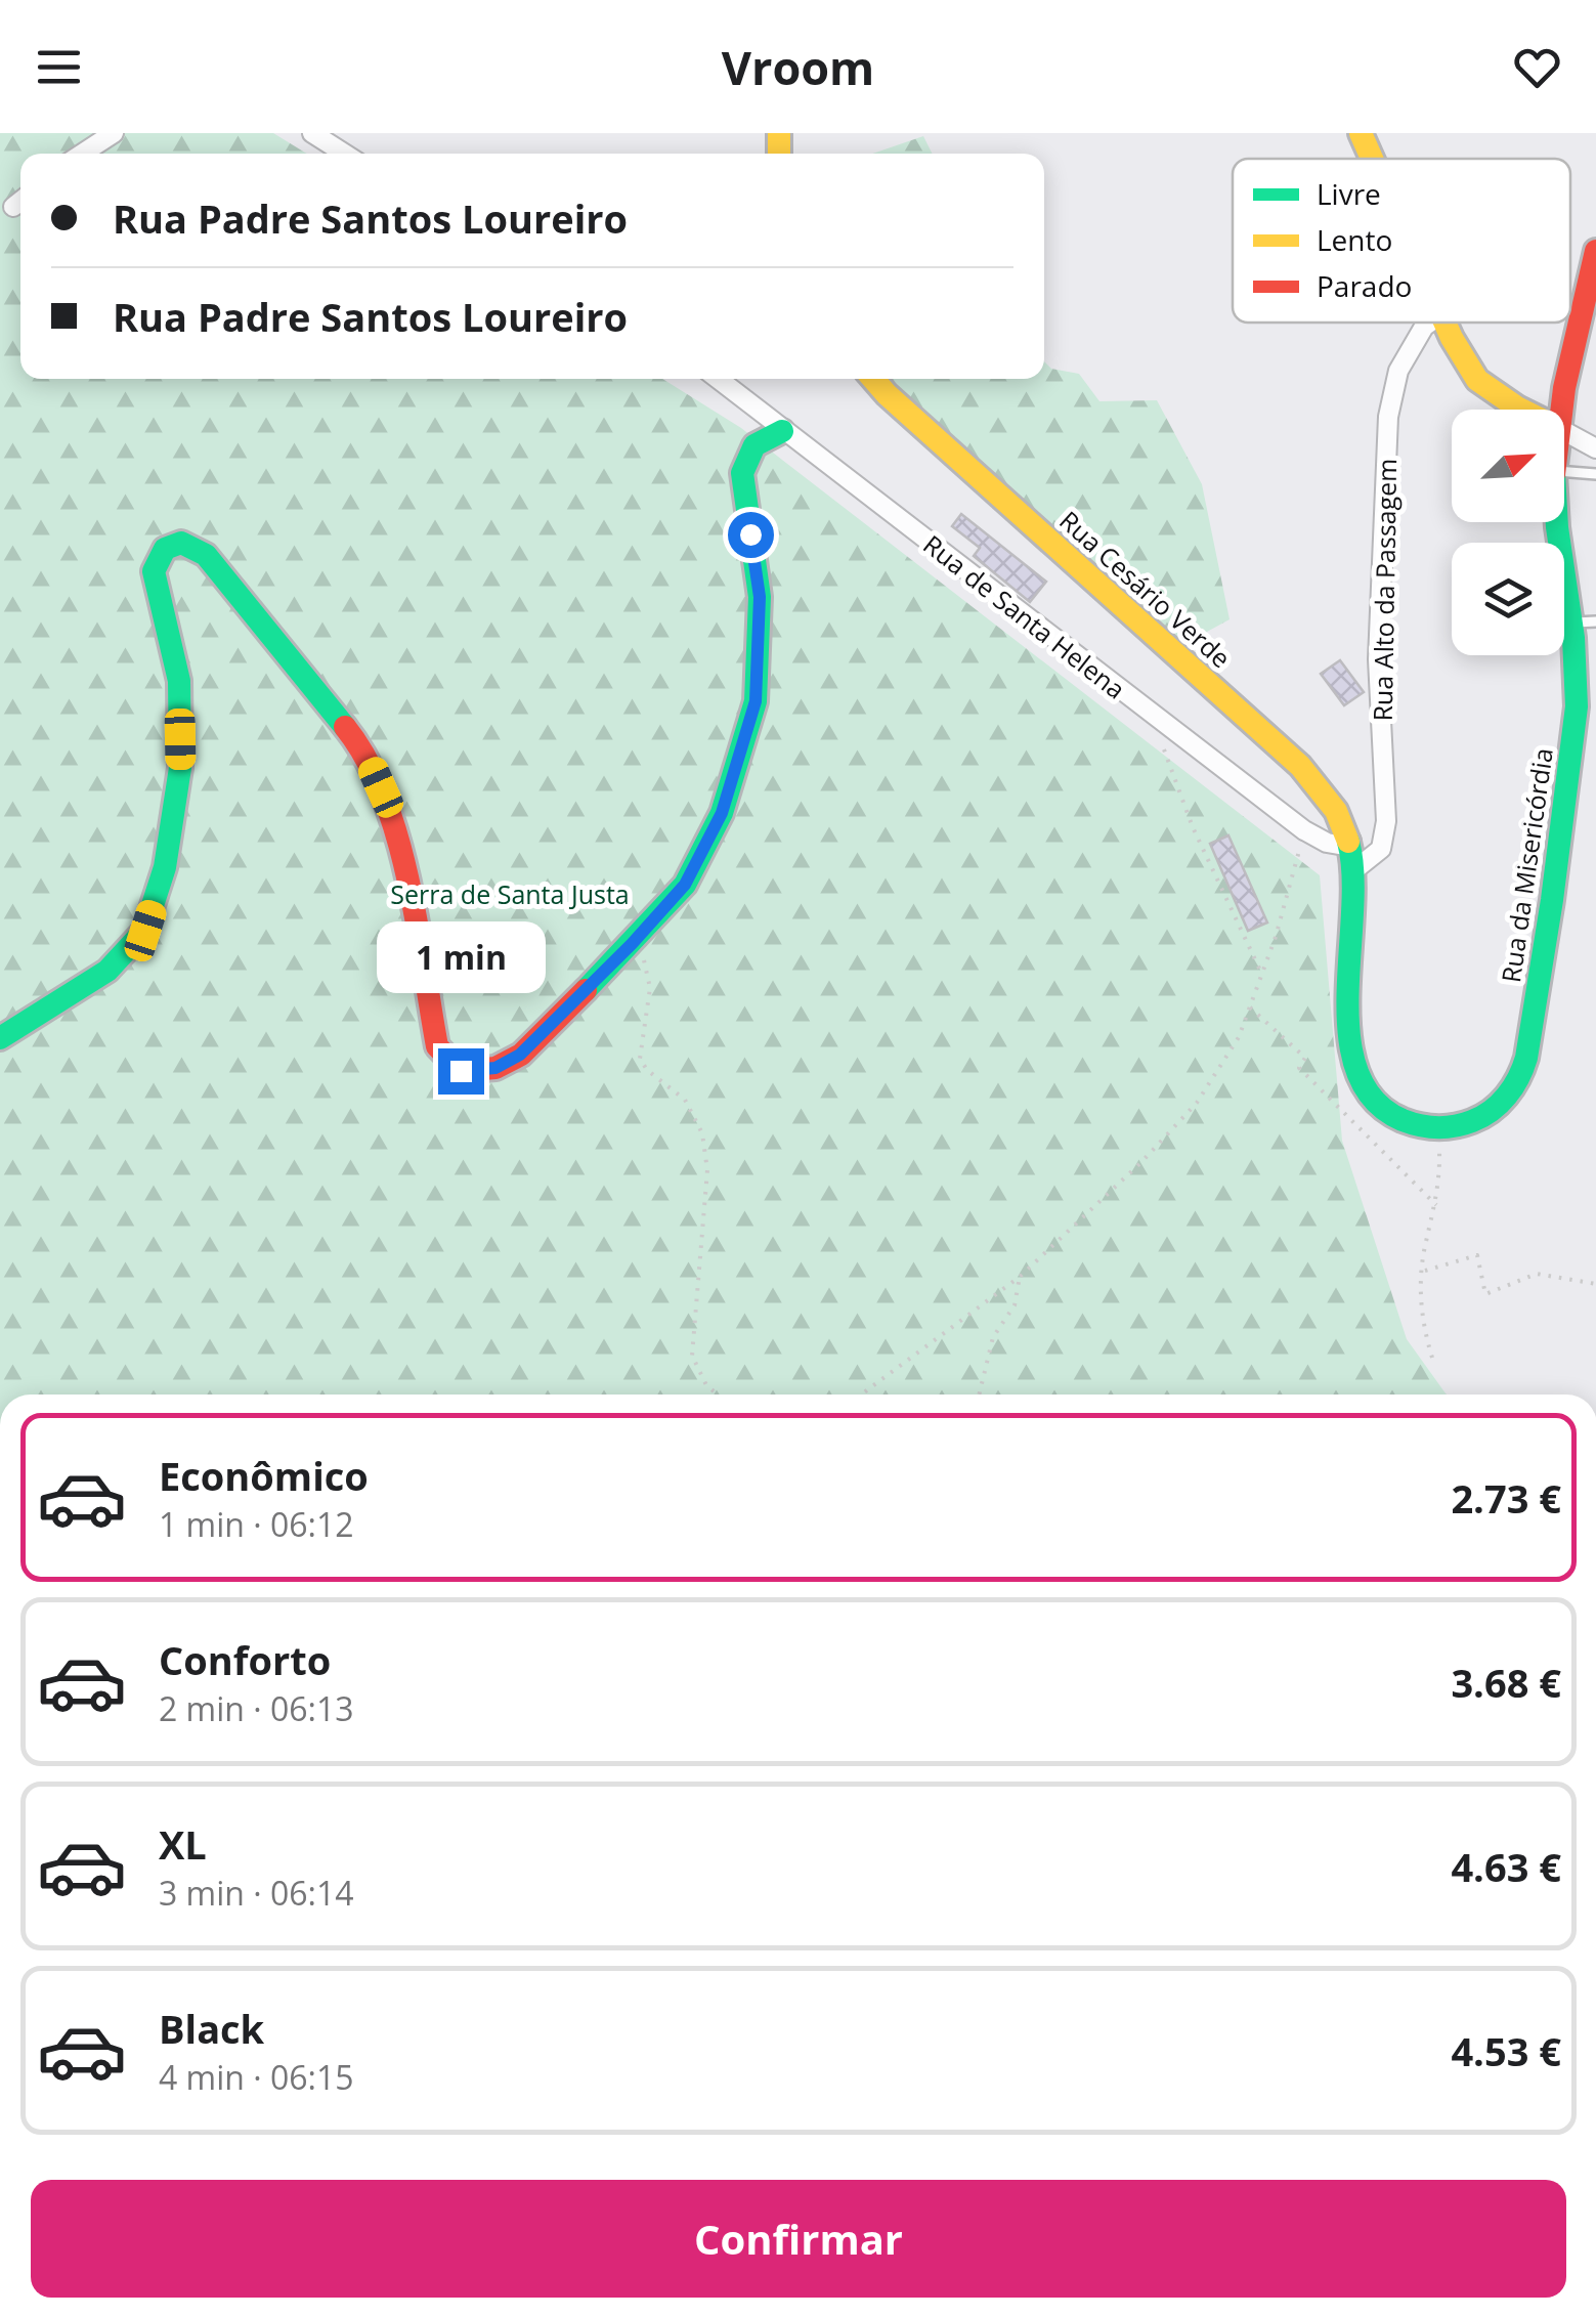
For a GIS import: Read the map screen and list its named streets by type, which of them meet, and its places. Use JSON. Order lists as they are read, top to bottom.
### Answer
{
  "streets": {
    "street": [
      "Rua Cesário Verde",
      "Rua Alto da Passagem",
      "Rua de Santa Helena",
      "Rua da Misericórdia"
    ]
  },
  "crossings": [
    ["Rua Cesário Verde", "Rua Alto da Passagem"],
    ["Rua Cesário Verde", "Rua de Santa Helena"],
    ["Rua Alto da Passagem", "Rua de Santa Helena"]
  ],
  "parks": ["Serra de Santa Justa"],
  "legend": ["Livre", "Lento", "Parado"],
  "north": "top right",
  "page": {
    "header": "Vroom",
    "banner": ["Rua Padre Santos Loureiro", "Rua Padre Santos Loureiro"],
    "bubble": "1 min",
    "list": [
      {
        "name": "Econômico",
        "note": "1 min · 06:12",
        "value": "2.73 €"
      },
      {
        "name": "Conforto",
        "note": "2 min · 06:13",
        "value": "3.68 €"
      },
      {
        "name": "XL",
        "note": "3 min · 06:14",
        "value": "4.63 €"
      },
      {
        "name": "Black",
        "note": "4 min · 06:15",
        "value": "4.53 €"
      }
    ],
    "buttons": "Confirmar"
  }
}
